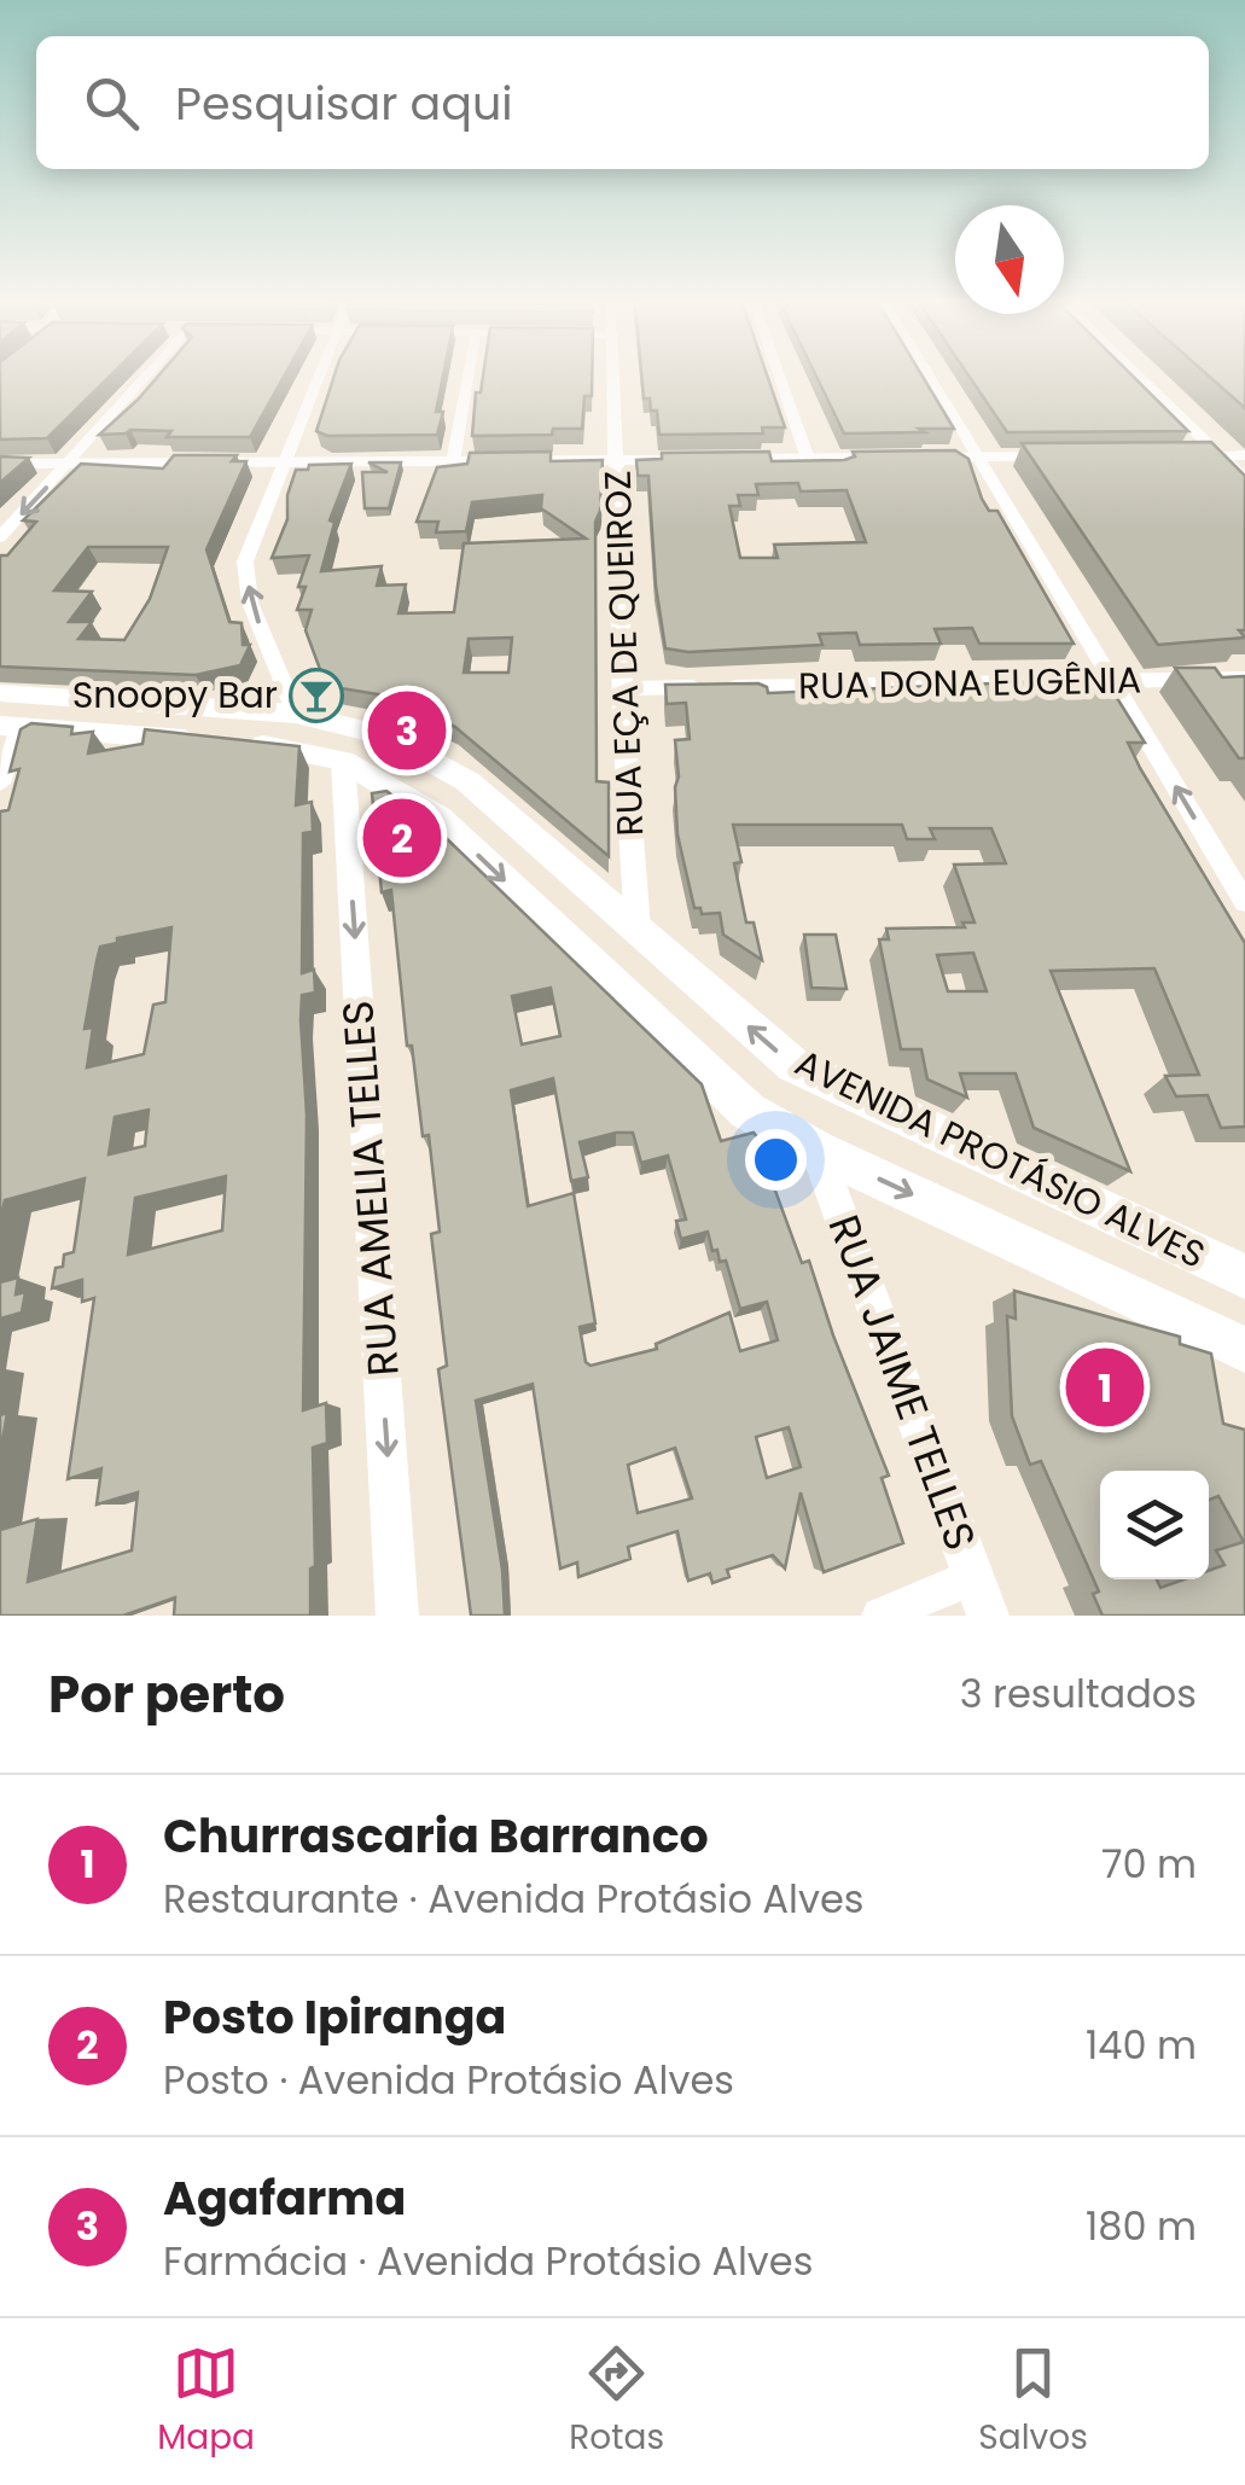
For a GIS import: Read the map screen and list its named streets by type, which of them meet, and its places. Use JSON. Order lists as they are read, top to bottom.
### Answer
{
  "streets": {
    "main road": ["AVENIDA PROTÁSIO ALVES"],
    "street": [
      "RUA EÇA DE QUEIROZ",
      "RUA DONA EUGÊNIA",
      "RUA AMELIA TELLES",
      "RUA JAIME TELLES"
    ]
  },
  "crossings": [
    ["RUA EÇA DE QUEIROZ", "RUA DONA EUGÊNIA"],
    ["RUA EÇA DE QUEIROZ", "AVENIDA PROTÁSIO ALVES"],
    ["AVENIDA PROTÁSIO ALVES", "RUA AMELIA TELLES"],
    ["AVENIDA PROTÁSIO ALVES", "RUA JAIME TELLES"]
  ],
  "one_way": ["RUA AMELIA TELLES"],
  "places": {
    "bar": ["Snoopy Bar"]
  },
  "north": "bottom",
  "page": {
    "search": "Pesquisar aqui",
    "pins": ["3", "2", "1"],
    "heading": ["Por perto", "3 resultados"],
    "list": [
      {
        "mark": "1",
        "name": "Churrascaria Barranco",
        "note": "Restaurante · Avenida Protásio Alves",
        "value": "70 m"
      },
      {
        "mark": "2",
        "name": "Posto Ipiranga",
        "note": "Posto · Avenida Protásio Alves",
        "value": "140 m"
      },
      {
        "mark": "3",
        "name": "Agafarma",
        "note": "Farmácia · Avenida Protásio Alves",
        "value": "180 m"
      }
    ],
    "nav": ["Mapa", "Rotas", "Salvos"]
  }
}
